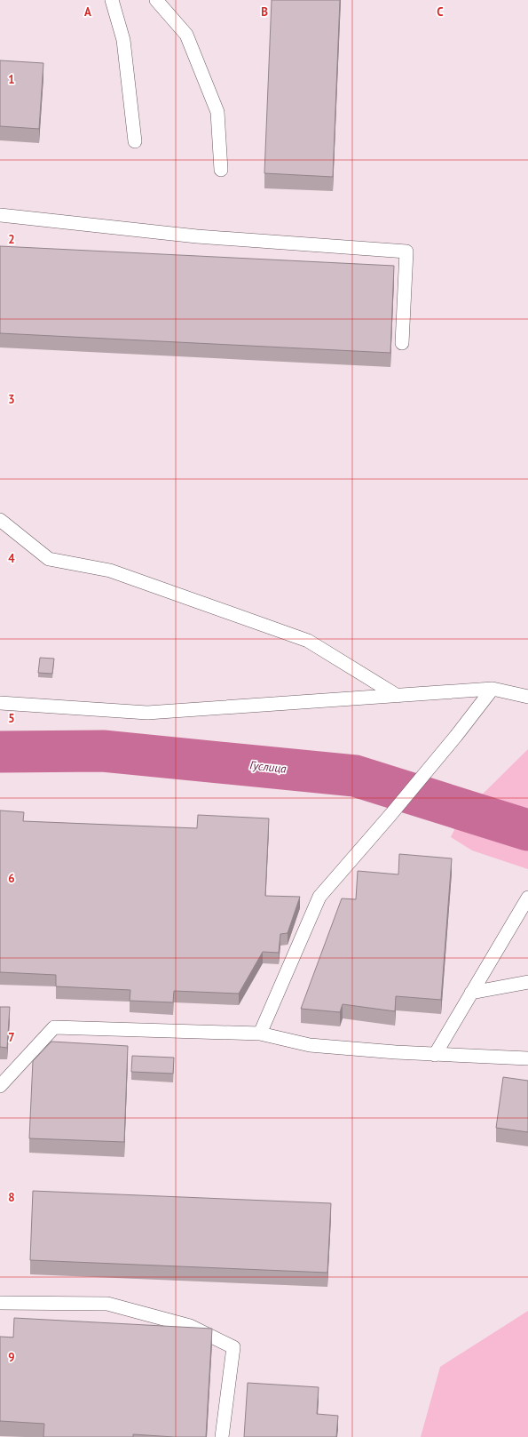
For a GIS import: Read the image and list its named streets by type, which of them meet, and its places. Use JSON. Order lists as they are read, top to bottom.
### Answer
{
  "water": ["Гуслица"],
  "grid": {
    "columns": ["A", "B", "C"],
    "rows": [
      "1",
      "2",
      "3",
      "4",
      "5",
      "6",
      "7",
      "8",
      "9"
    ]
  }
}
